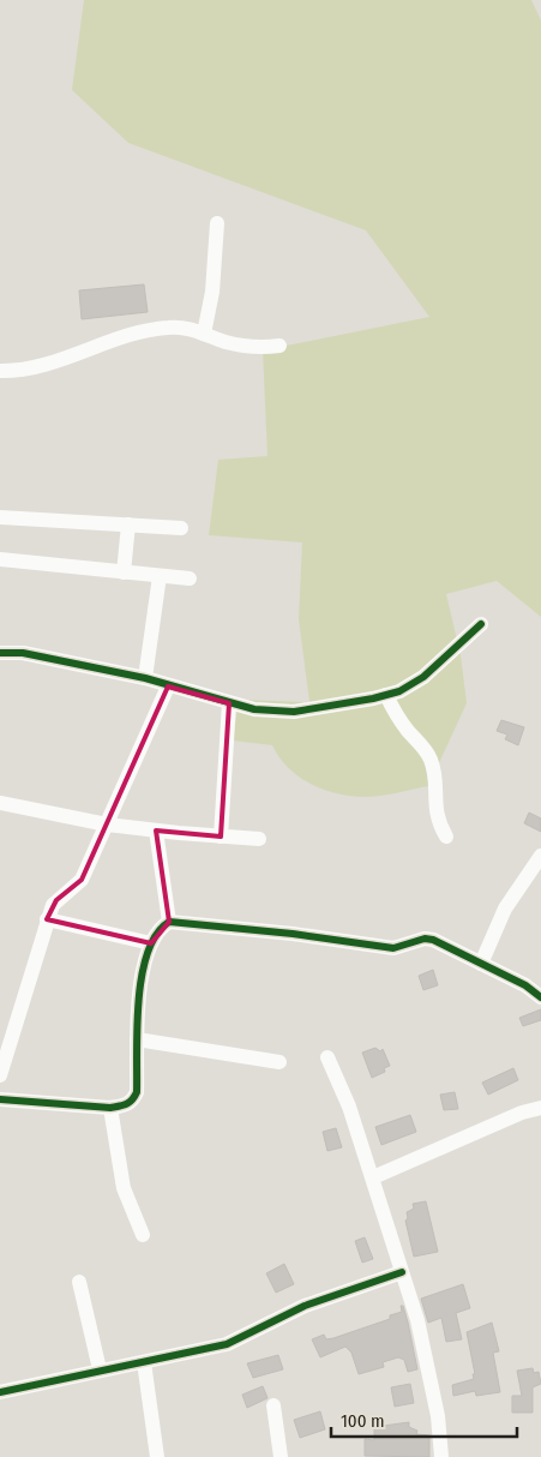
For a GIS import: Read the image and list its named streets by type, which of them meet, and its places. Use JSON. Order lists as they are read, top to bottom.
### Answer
{
  "scale_bar": "100 m"
}
